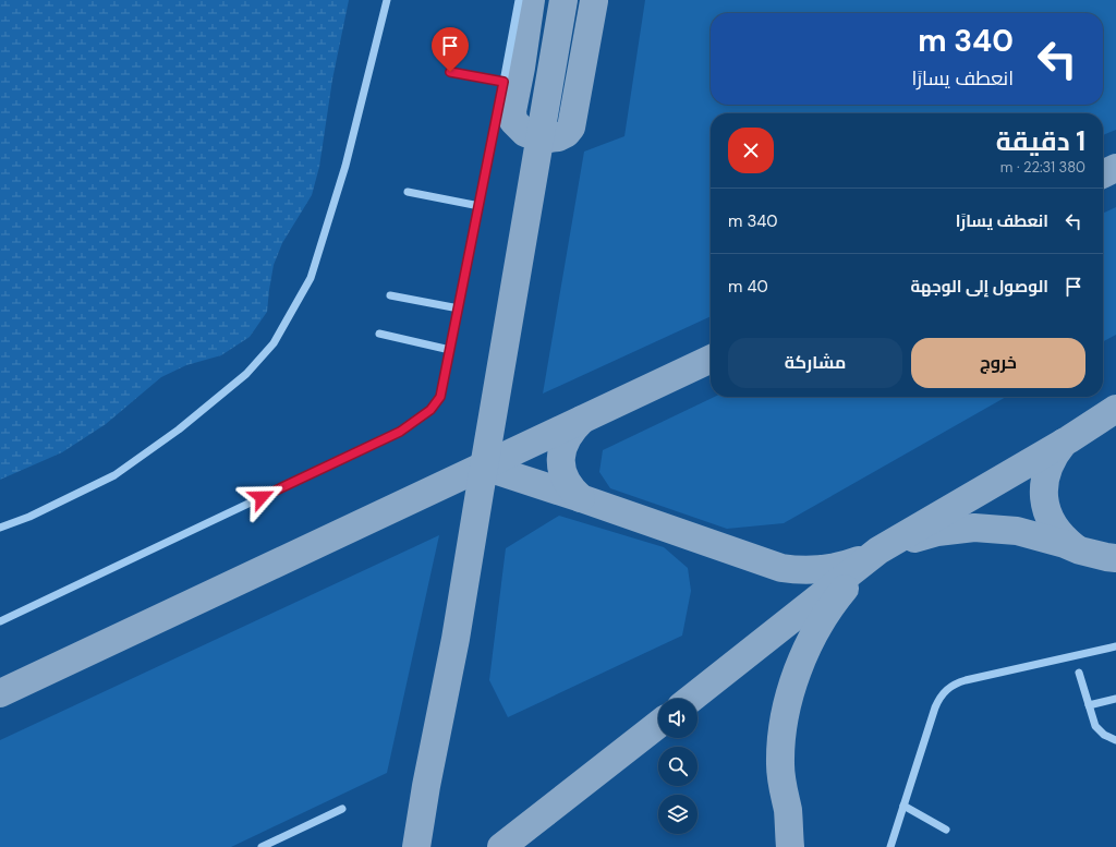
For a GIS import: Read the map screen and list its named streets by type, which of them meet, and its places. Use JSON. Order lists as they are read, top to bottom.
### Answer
{
  "page": {
    "turn": ["340 m", "انعطف يسارًا"],
    "heading": ["1 دقيقة", "380 m · 22:31"],
    "list": [
      {
        "name": "انعطف يسارًا",
        "value": "340 m"
      },
      {
        "name": "الوصول إلى الوجهة",
        "value": "40 m"
      }
    ],
    "buttons": ["خروج", "مشاركة"]
  }
}
